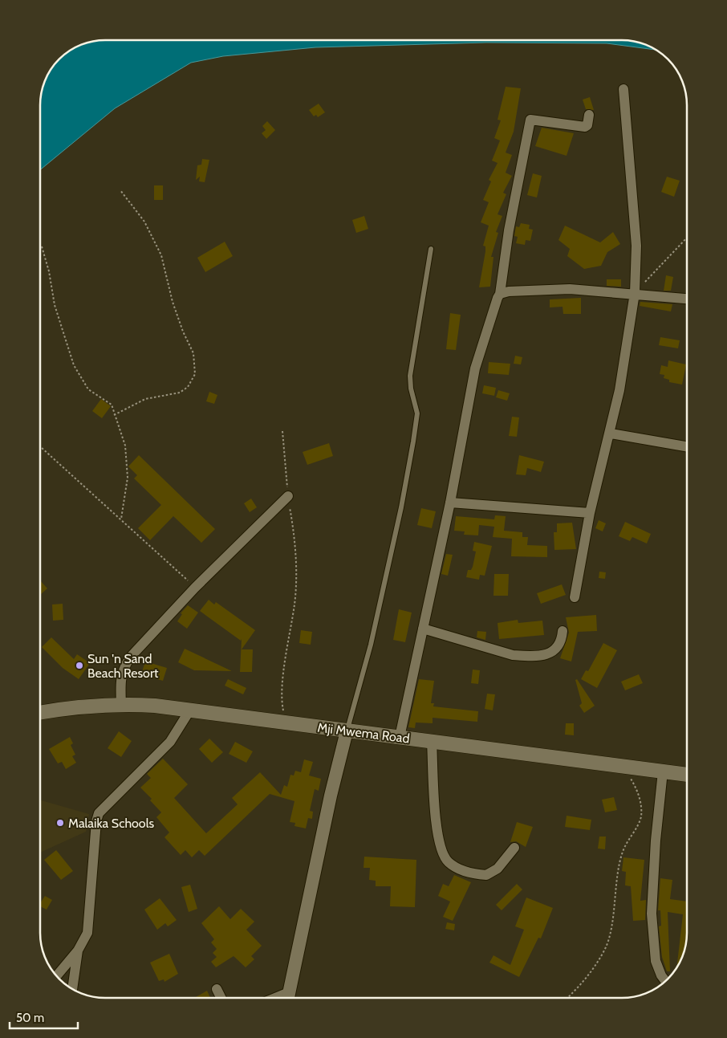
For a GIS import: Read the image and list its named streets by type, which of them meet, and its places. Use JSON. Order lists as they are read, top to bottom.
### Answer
{
  "streets": {
    "main road": ["Mji Mwema Road"]
  },
  "places": ["Sun 'n Sand Beach Resort", "Malaika Schools"],
  "scale_bar": "50 m"
}
